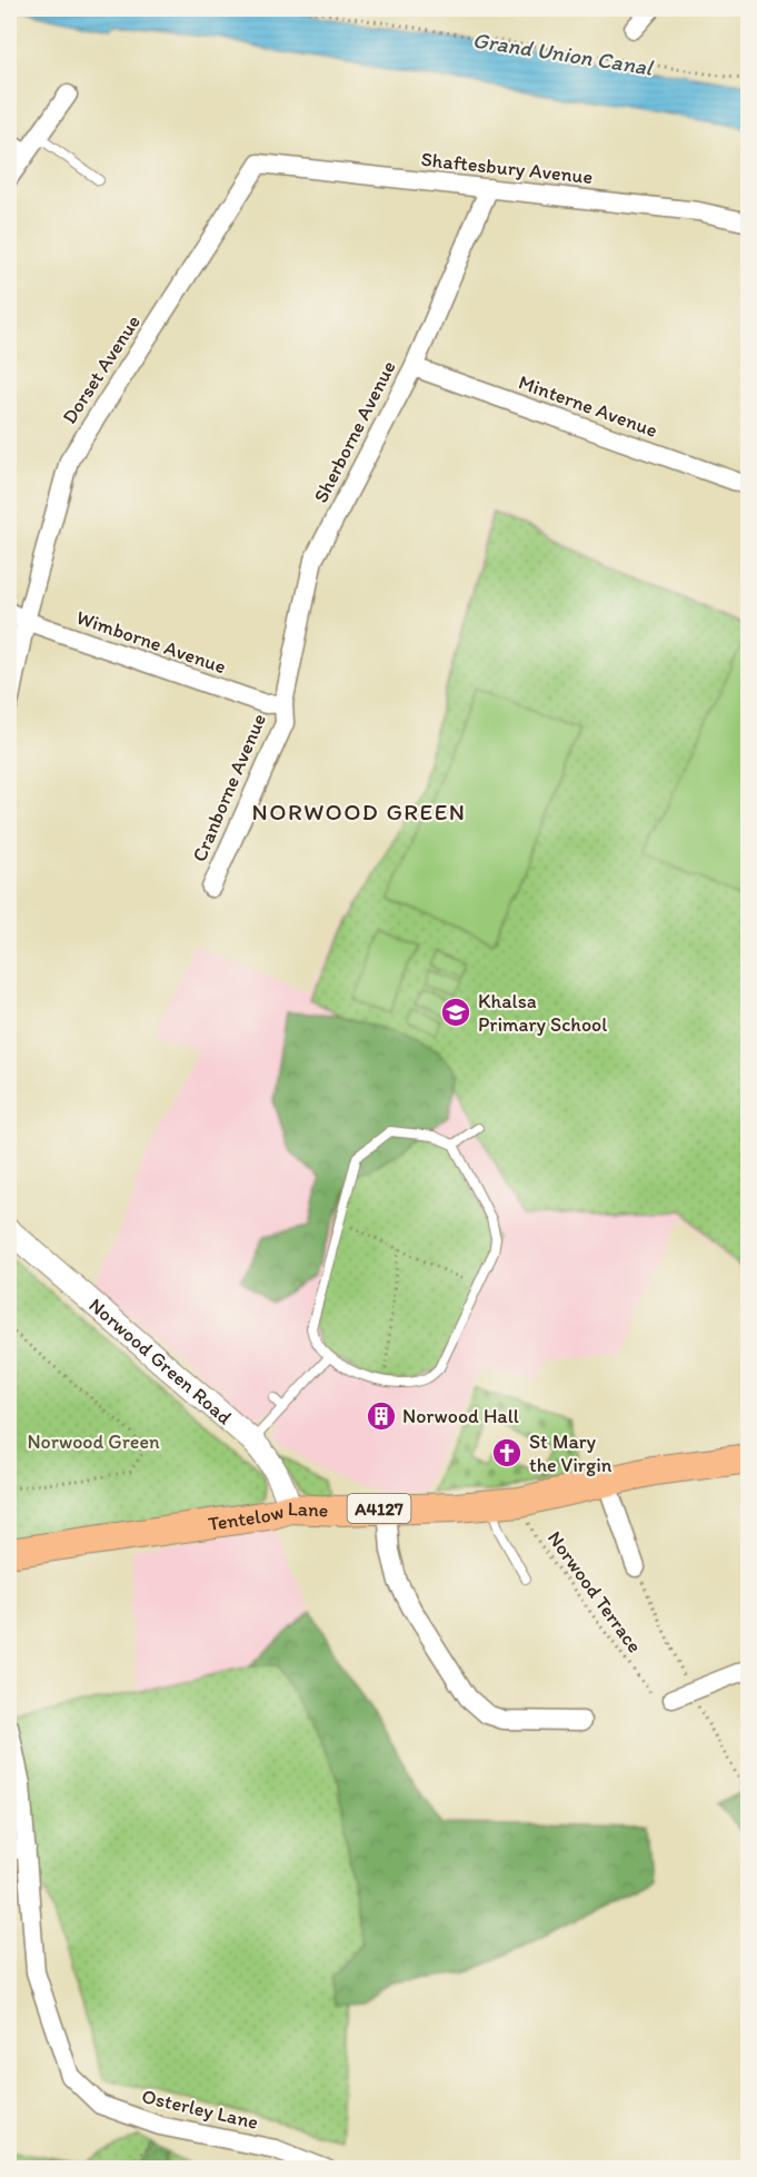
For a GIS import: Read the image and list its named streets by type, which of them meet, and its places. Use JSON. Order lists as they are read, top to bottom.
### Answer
{
  "streets": {
    "main road": ["A4127", "Tentelow Lane"],
    "street": [
      "Shaftesbury Avenue",
      "Dorset Avenue",
      "Minterne Avenue",
      "Sherborne Avenue",
      "Wimborne Avenue",
      "Cranborne Avenue",
      "Norwood Green Road",
      "Osterley Lane"
    ],
    "path": ["Norwood Terrace"]
  },
  "crossings": [
    ["Shaftesbury Avenue", "Dorset Avenue"],
    ["Shaftesbury Avenue", "Sherborne Avenue"],
    ["Dorset Avenue", "Wimborne Avenue"],
    ["Minterne Avenue", "Sherborne Avenue"],
    ["Sherborne Avenue", "Wimborne Avenue"],
    ["Sherborne Avenue", "Cranborne Avenue"],
    ["Wimborne Avenue", "Cranborne Avenue"],
    ["Norwood Green Road", "Tentelow Lane"],
    ["Tentelow Lane", "Norwood Terrace"]
  ],
  "districts": ["NORWOOD GREEN"],
  "water": ["Grand Union Canal"],
  "parks": ["Norwood Green"],
  "places": {
    "school or university": ["Khalsa Primary School"],
    "building": ["Norwood Hall"],
    "church": ["St Mary the Virgin"]
  }
}
